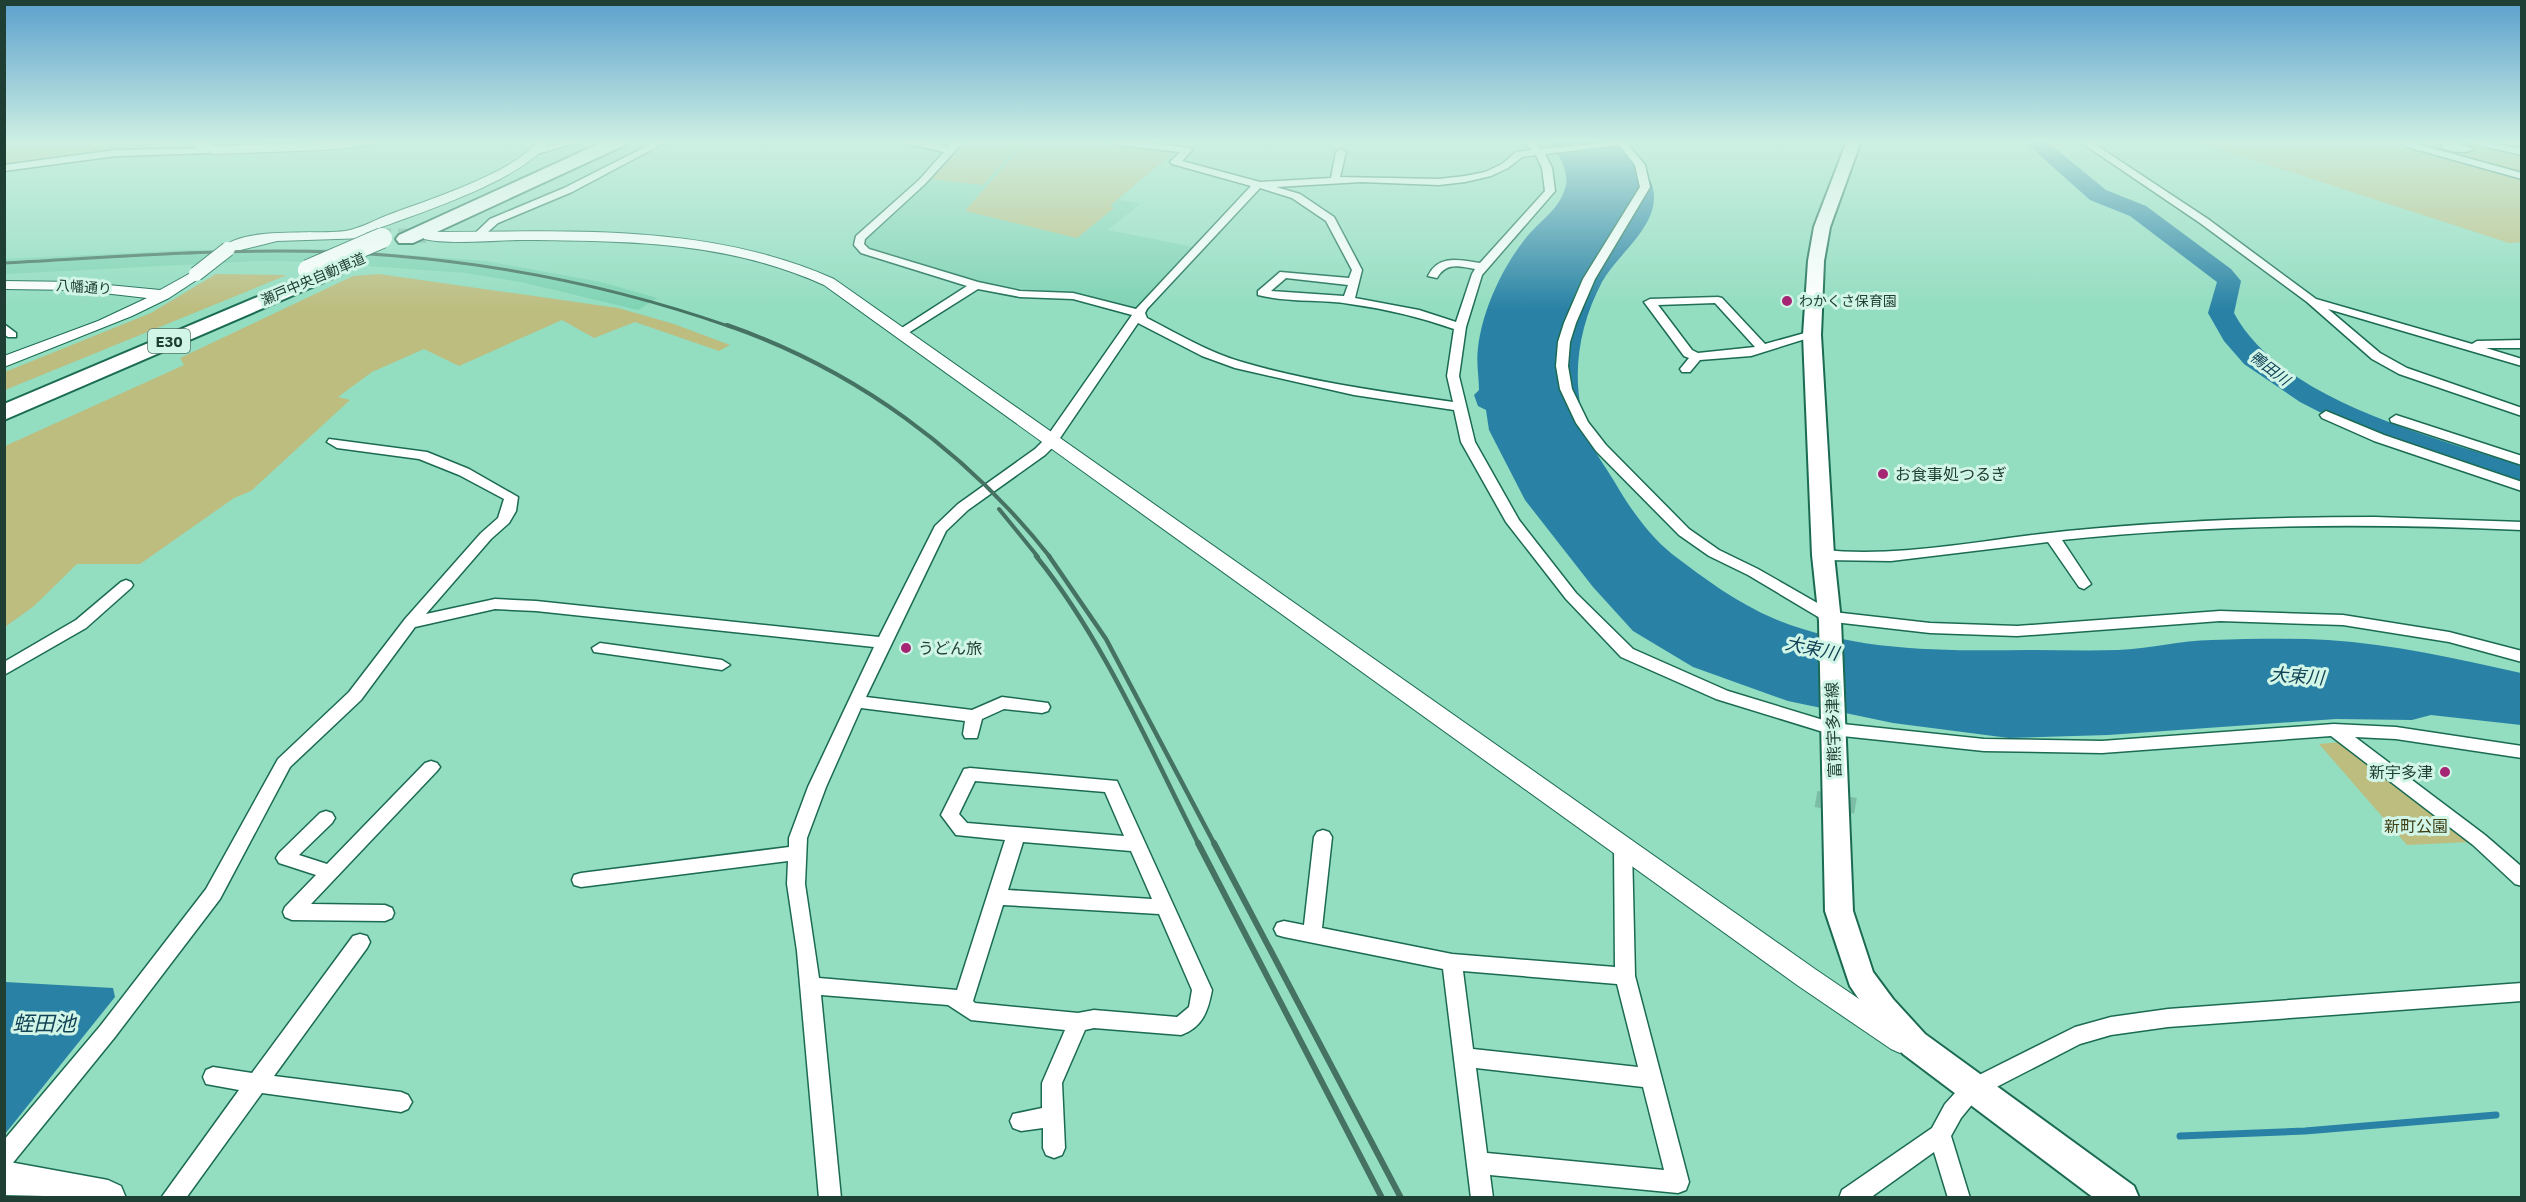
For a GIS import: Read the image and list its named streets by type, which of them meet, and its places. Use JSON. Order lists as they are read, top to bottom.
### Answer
{
  "streets": {
    "highway": ["瀬戸中央自動車道", "E30"],
    "main road": ["富熊宇多津線"],
    "street": ["八幡通り"]
  },
  "water": ["鴨田川", "大束川", "蛭田池"],
  "parks": ["新町公園"],
  "places": [
    "わかくさ保育園",
    "お食事処つるぎ",
    "うどん旅",
    "新宇多津"
  ]
}
